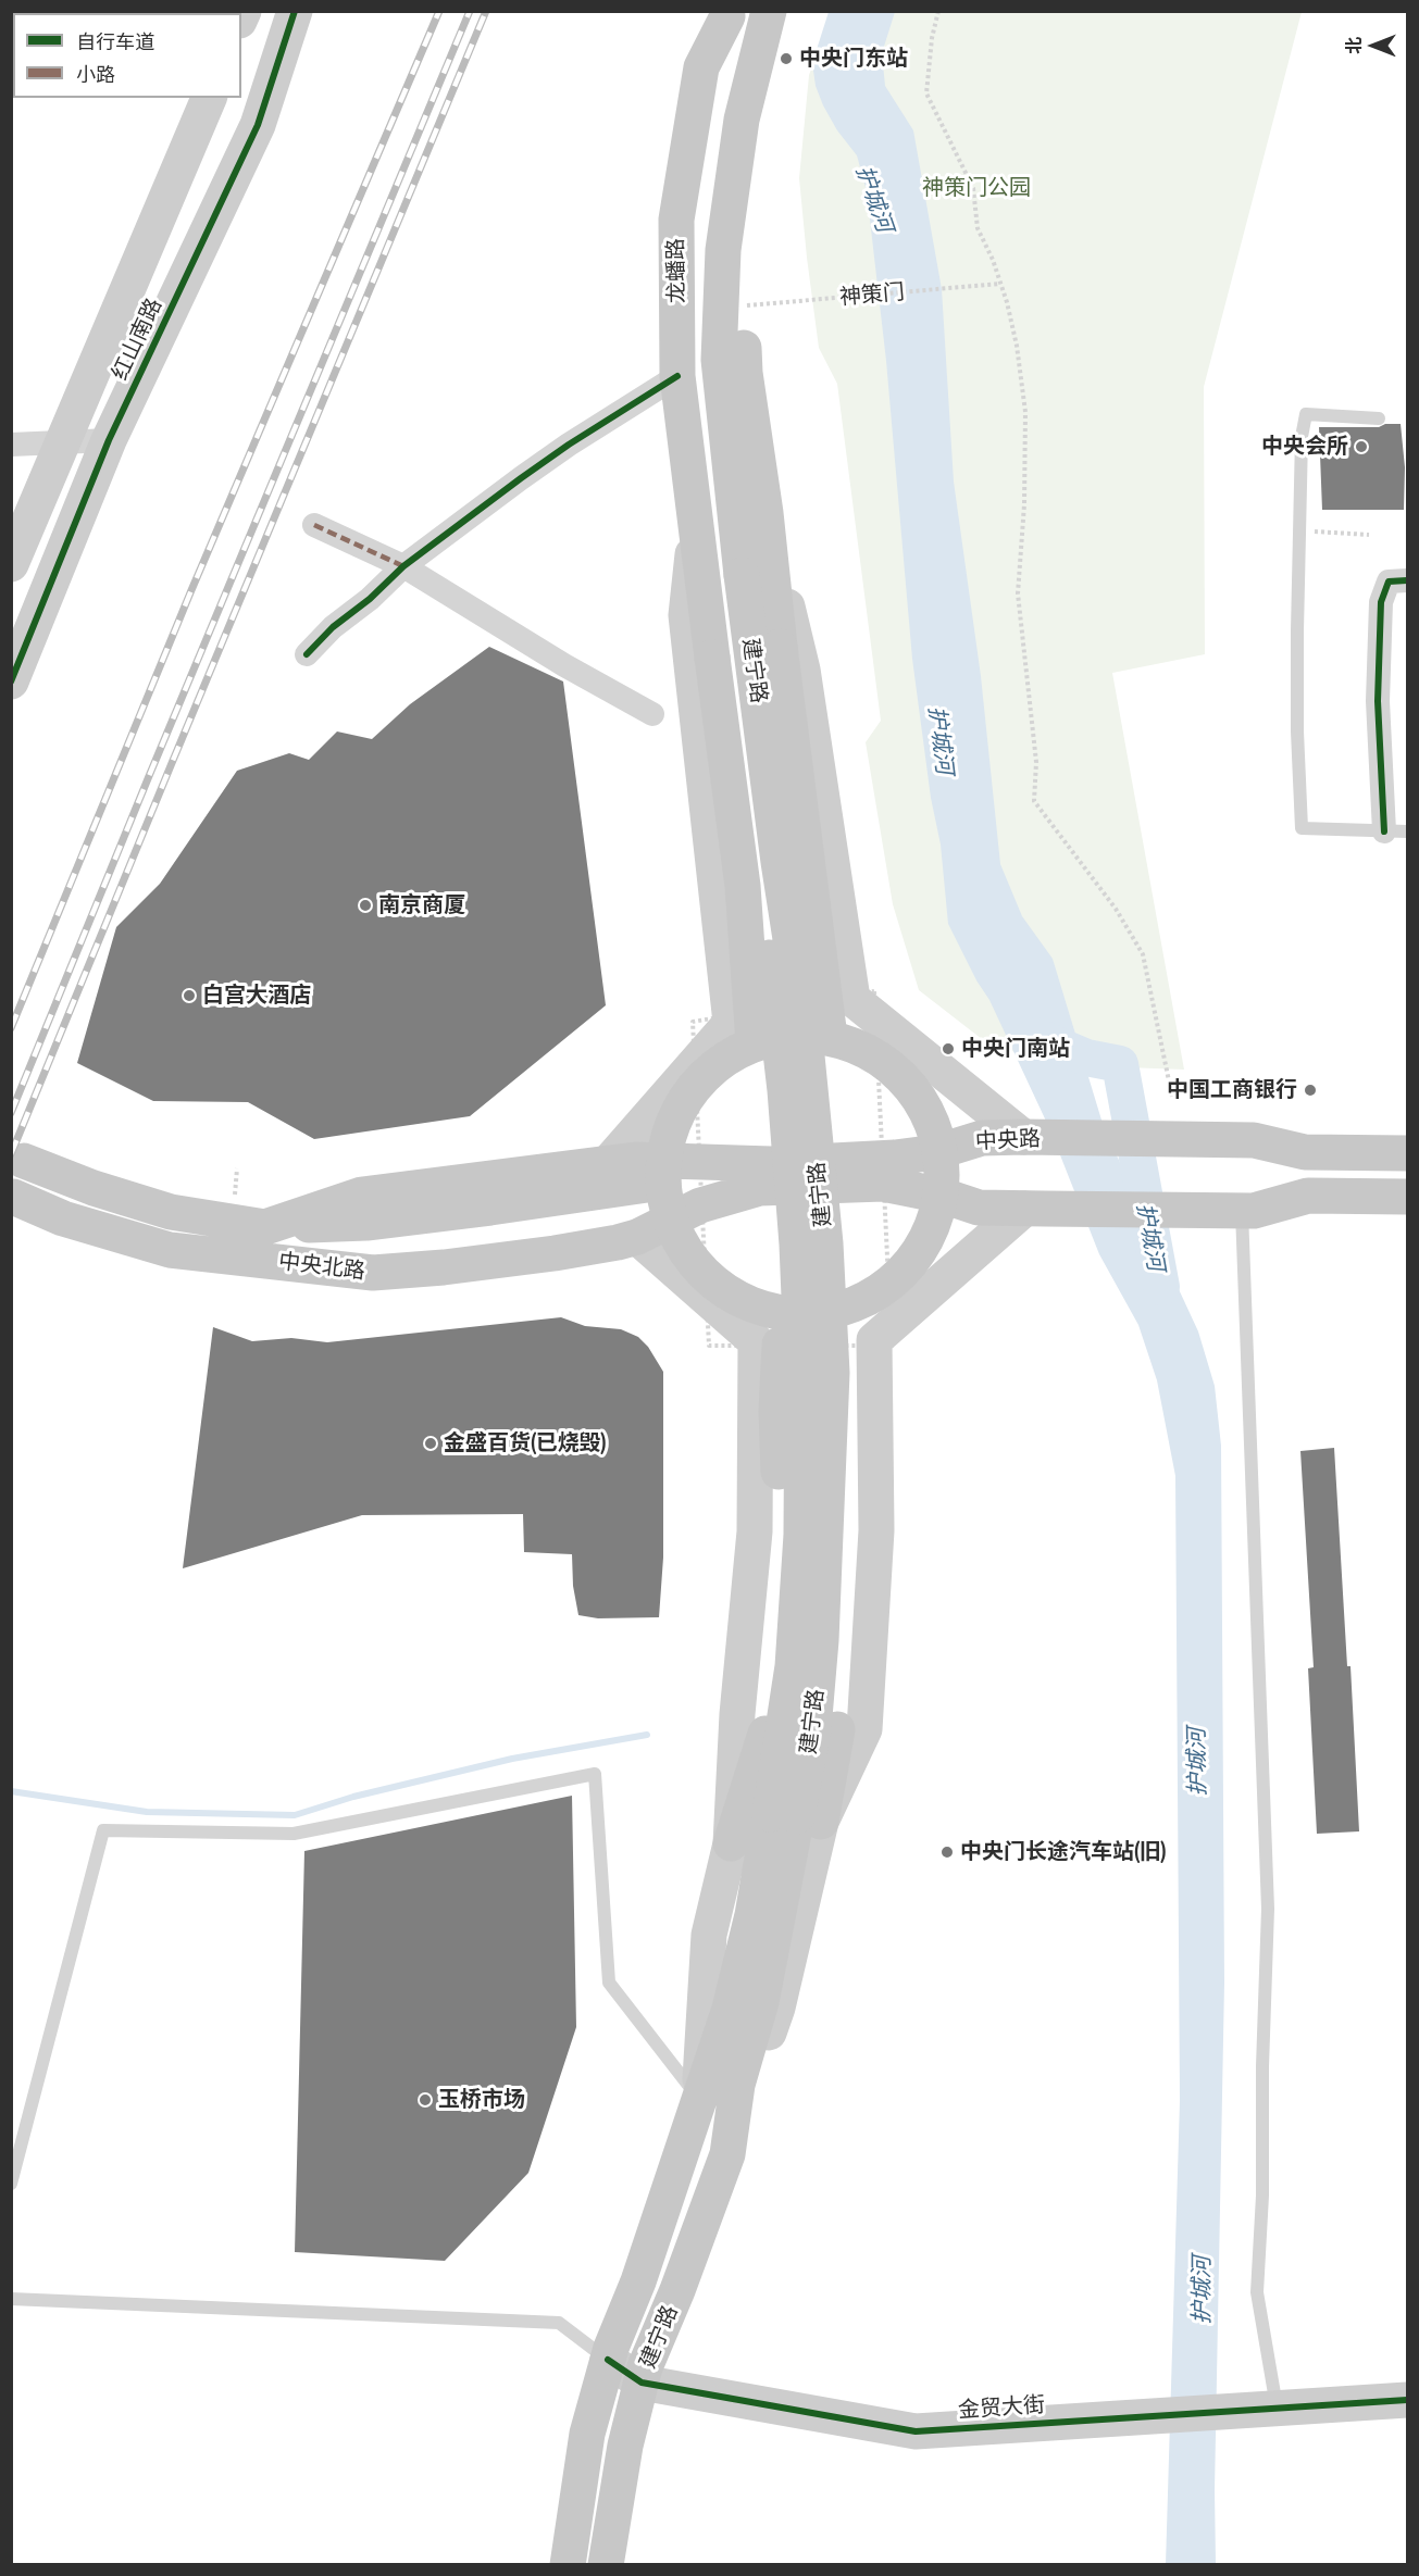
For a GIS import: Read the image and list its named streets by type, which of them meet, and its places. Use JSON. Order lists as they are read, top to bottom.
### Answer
{
  "streets": {
    "main road": [
      "龙蟠路",
      "红山南路",
      "建宁路",
      "中央路",
      "中央北路",
      "金贸大街"
    ],
    "path": ["神策门"]
  },
  "crossings": [
    ["龙蟠路", "建宁路"],
    ["建宁路", "金贸大街"],
    ["中央路", "中央北路"]
  ],
  "water": ["护城河"],
  "parks": ["神策门公园"],
  "places": [
    "中央门东站",
    "中央会所",
    "南京商厦",
    "白宫大酒店",
    "中央门南站",
    "中国工商银行",
    "金盛百货(已烧毁)",
    "中央门长途汽车站(旧)",
    "玉桥市场"
  ],
  "legend": ["自行车道", "小路"],
  "north": "left"
}
